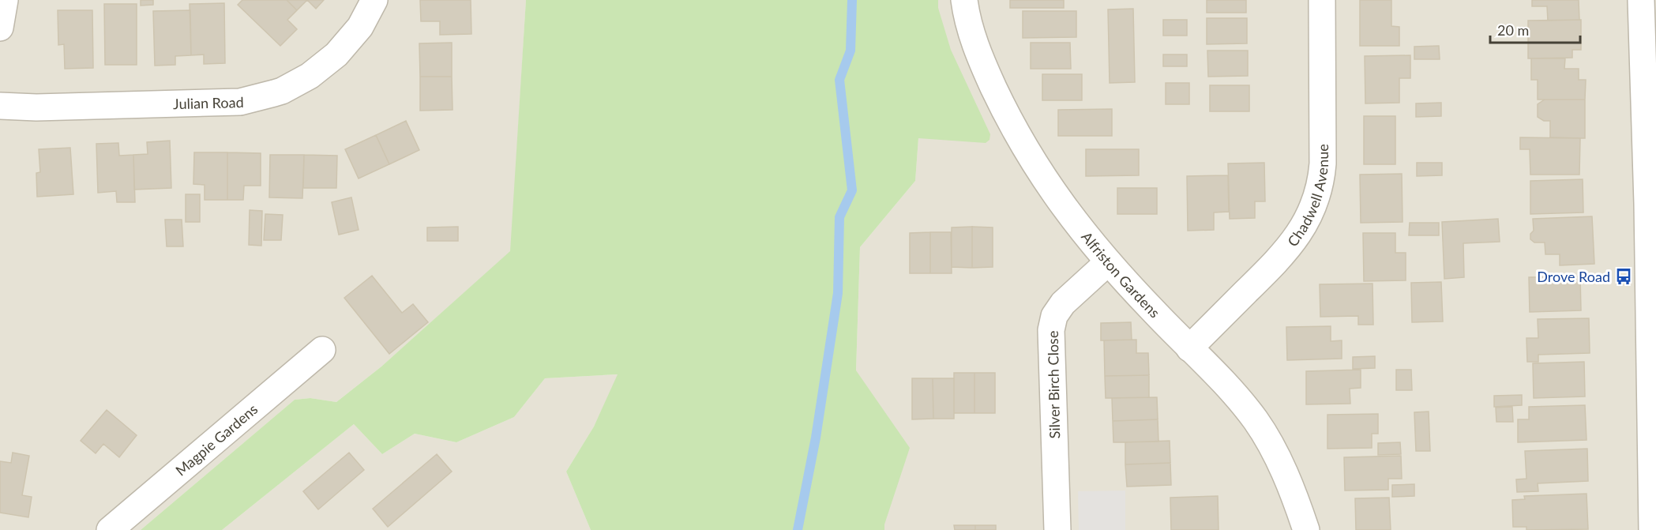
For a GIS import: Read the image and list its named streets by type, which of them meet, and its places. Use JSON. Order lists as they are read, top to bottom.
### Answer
{
  "streets": {
    "street": [
      "Julian Road",
      "Chadwell Avenue",
      "Alfriston Gardens",
      "Silver Birch Close",
      "Magpie Gardens"
    ]
  },
  "crossings": [
    ["Chadwell Avenue", "Alfriston Gardens"],
    ["Alfriston Gardens", "Silver Birch Close"]
  ],
  "places": {
    "bus stop": ["Drove Road"]
  },
  "scale_bar": "20 m"
}
